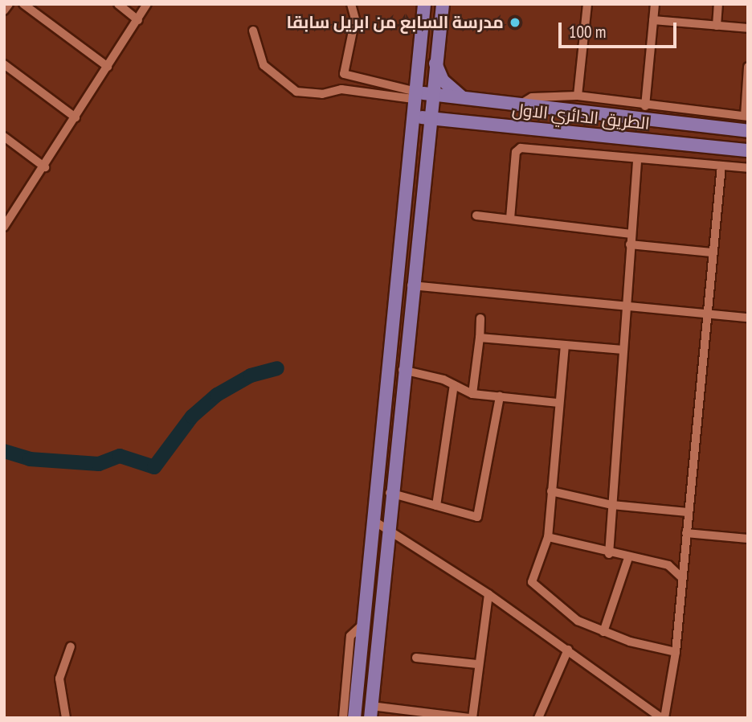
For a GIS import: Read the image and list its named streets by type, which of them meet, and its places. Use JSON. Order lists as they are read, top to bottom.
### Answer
{
  "streets": {
    "main road": ["الطريق الدائري الاول"]
  },
  "places": ["مدرسة السابع من ابريل سابقا"],
  "scale_bar": "100 m"
}
